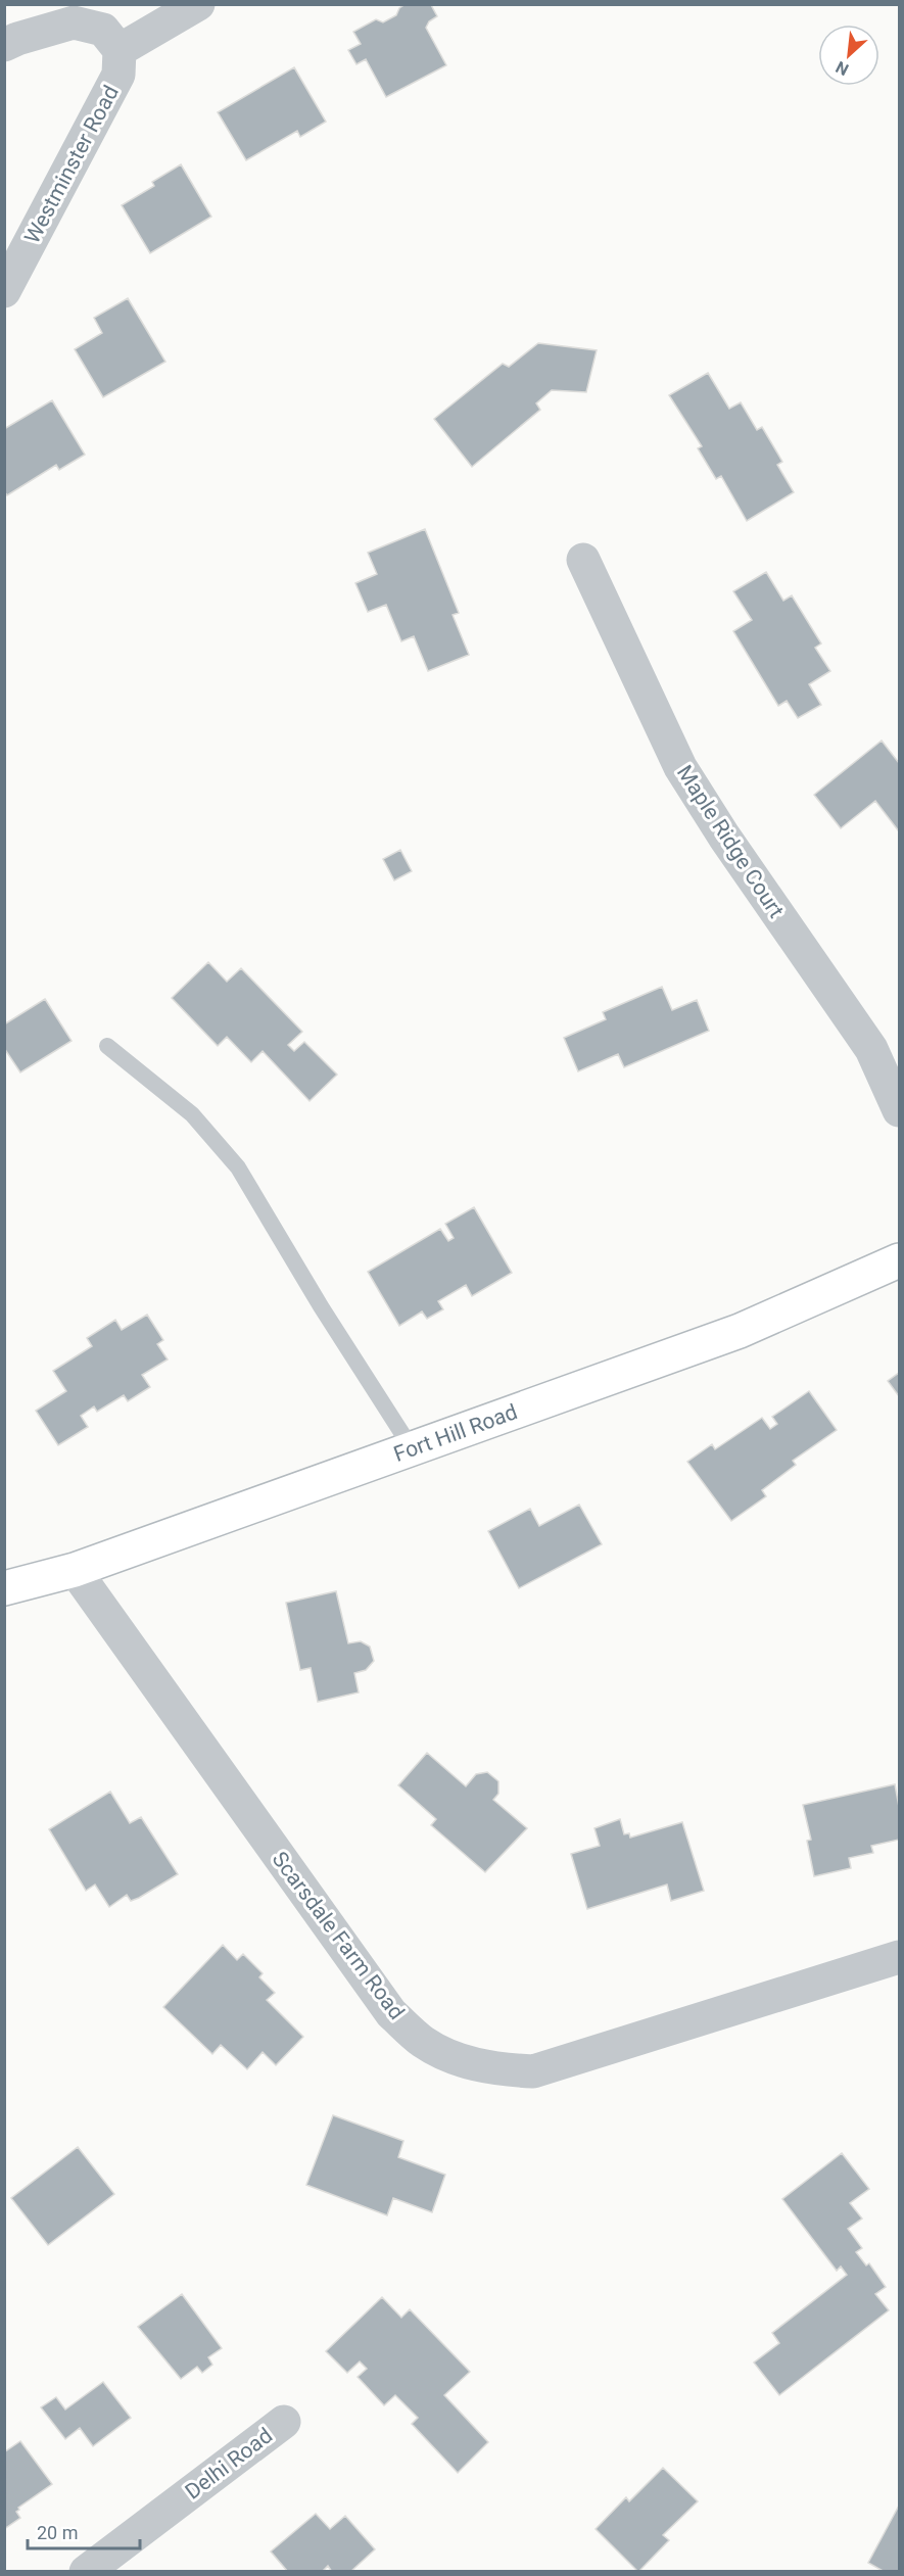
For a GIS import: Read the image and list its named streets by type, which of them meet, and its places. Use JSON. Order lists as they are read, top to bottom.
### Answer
{
  "streets": {
    "street": [
      "Westminster Road",
      "Maple Ridge Court",
      "Fort Hill Road",
      "Scarsdale Farm Road",
      "Delhi Road"
    ]
  },
  "crossings": [
    ["Fort Hill Road", "Scarsdale Farm Road"]
  ],
  "scale_bar": "20 m",
  "north": "bottom left"
}
